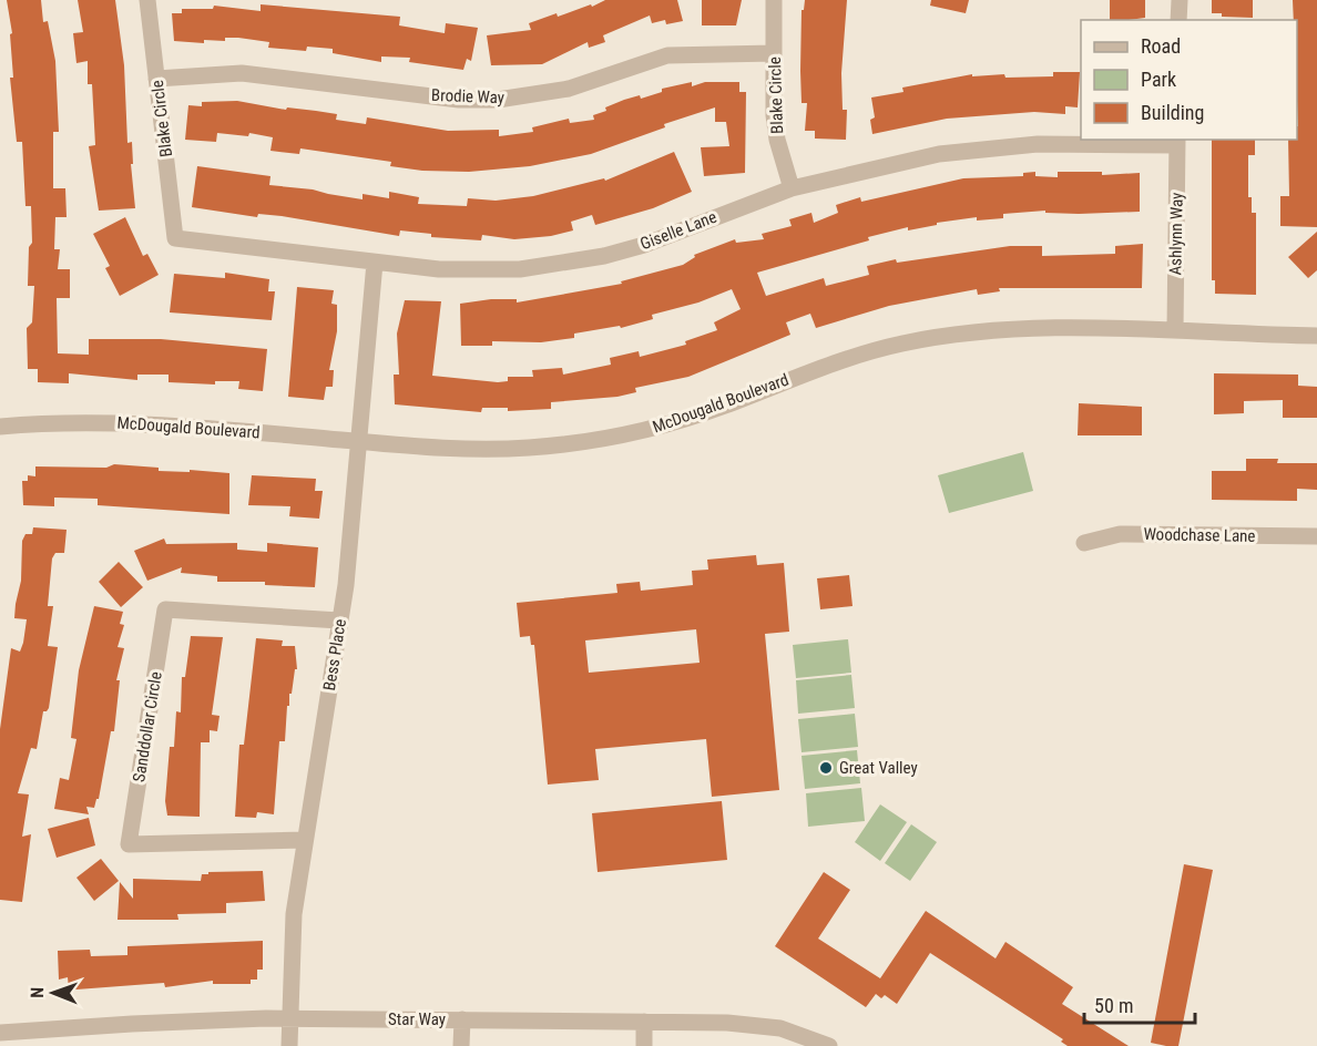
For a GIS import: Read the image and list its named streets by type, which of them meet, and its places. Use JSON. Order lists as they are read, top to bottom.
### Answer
{
  "streets": {
    "street": [
      "Blake Circle",
      "Brodie Way",
      "Giselle Lane",
      "Ashlynn Way",
      "McDougald Boulevard",
      "Woodchase Lane",
      "Bess Place",
      "Sanddollar Circle",
      "Star Way"
    ]
  },
  "crossings": [
    ["Blake Circle", "Brodie Way"],
    ["Blake Circle", "Giselle Lane"],
    ["Giselle Lane", "Ashlynn Way"],
    ["Giselle Lane", "Bess Place"],
    ["Ashlynn Way", "McDougald Boulevard"],
    ["McDougald Boulevard", "Bess Place"],
    ["Bess Place", "Sanddollar Circle"],
    ["Bess Place", "Star Way"]
  ],
  "places": ["Great Valley"],
  "legend": ["Road", "Park", "Building"],
  "scale_bar": "50 m",
  "north": "left"
}
